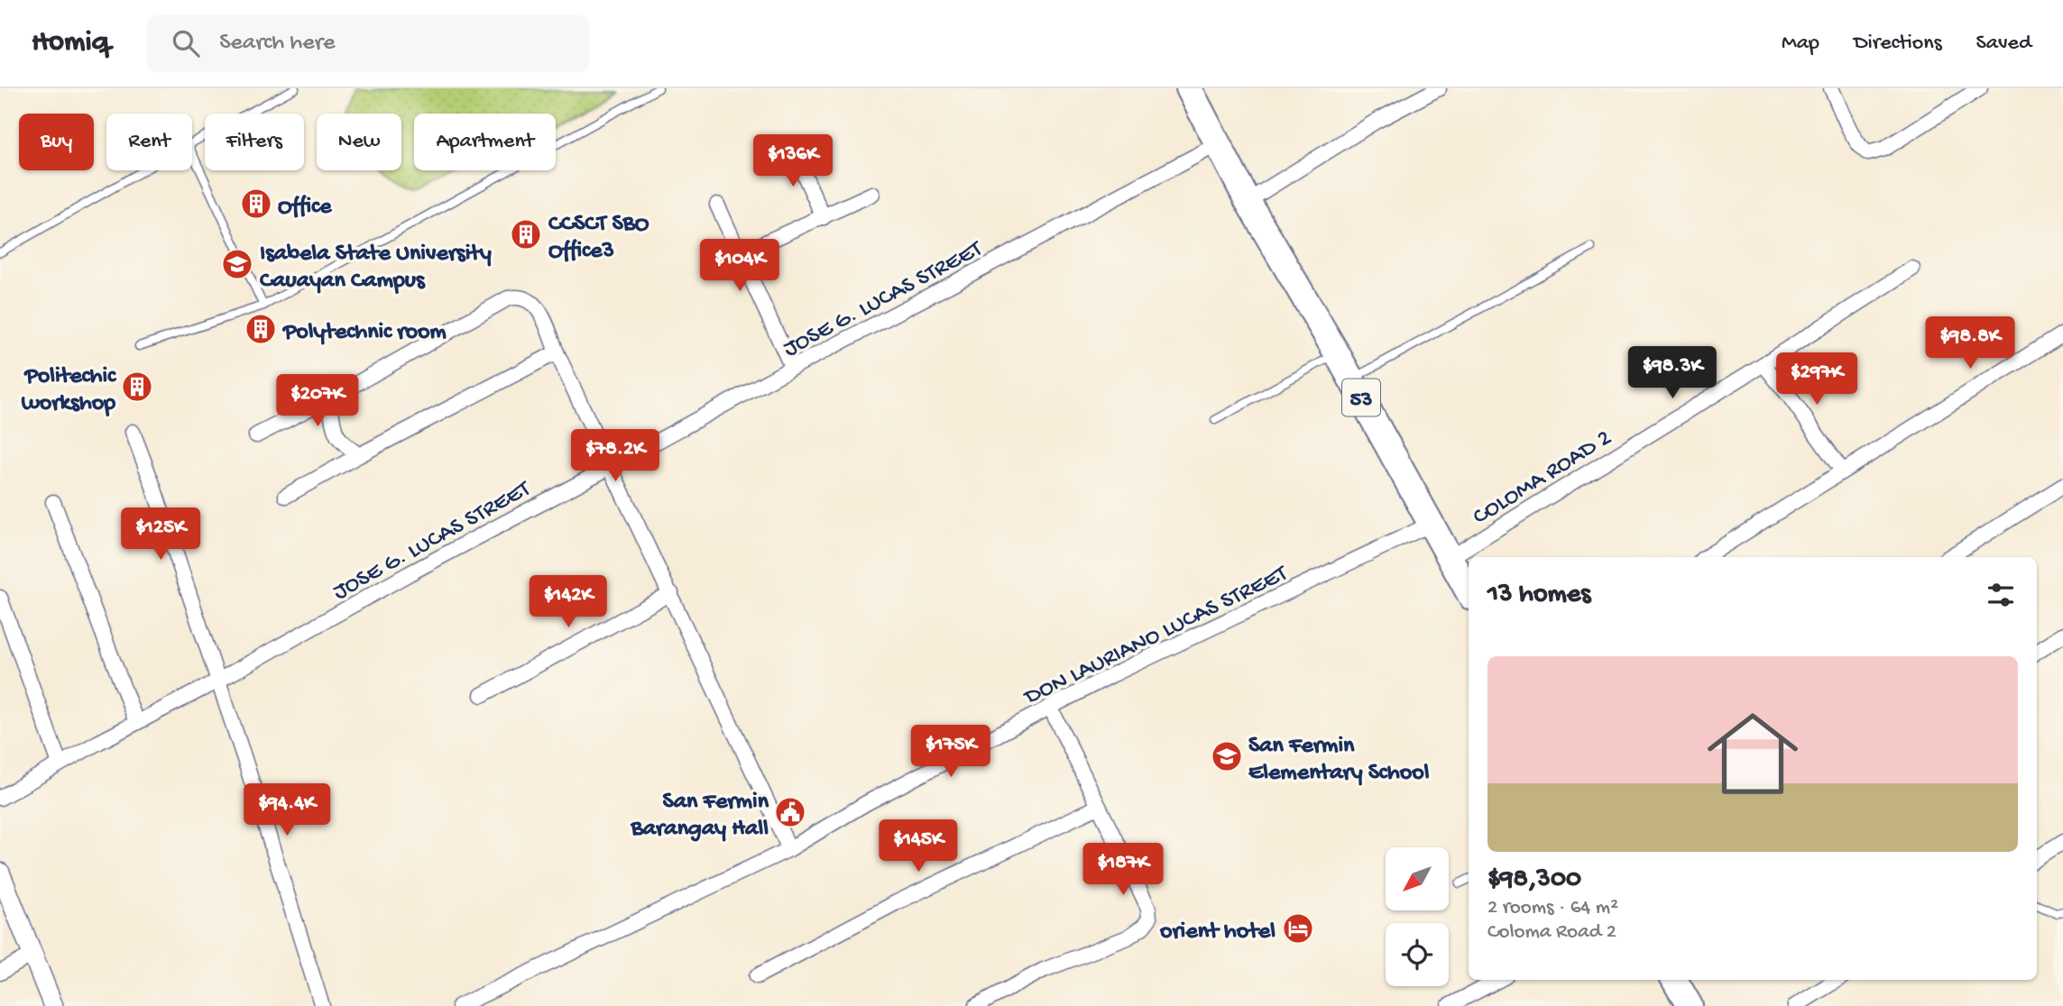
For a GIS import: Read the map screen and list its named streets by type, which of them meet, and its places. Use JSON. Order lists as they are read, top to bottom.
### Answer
{
  "streets": {
    "highway": ["53"],
    "street": ["JOSE G. LUCAS STREET", "COLOMA ROAD 2", "DON LAURIANO LUCAS STREET"]
  },
  "crossings": [
    ["JOSE G. LUCAS STREET", "53"],
    ["53", "COLOMA ROAD 2"],
    ["53", "DON LAURIANO LUCAS STREET"]
  ],
  "places": {
    "building": [
      "Office",
      "CCSCT SBO Office3",
      "Polytechnic room",
      "Politechic workshop"
    ],
    "school or university": ["Isabela State University Cauayan Campus", "San Fermin Elementary School"],
    "public building": ["San Fermin Barangay Hall"],
    "hotel": ["orient hotel"]
  },
  "north": "bottom left",
  "page": {
    "header": "Homiq",
    "search": "Search here",
    "nav": ["Map", "Directions", "Saved"],
    "chip": [
      "Buy",
      "Rent",
      "Filters",
      "New",
      "Apartment"
    ],
    "price": [
      "$136K",
      "$104K",
      "$98.8K",
      "$98.3K",
      "$297K",
      "$207K",
      "$78.2K",
      "$125K",
      "$142K",
      "$175K",
      "$94.4K",
      "$145K",
      "$187K"
    ],
    "heading": "13 homes",
    "list": [
      {
        "name": "$98,300",
        "note": "2 rooms · 64 m² · Coloma Road 2"
      }
    ]
  }
}
